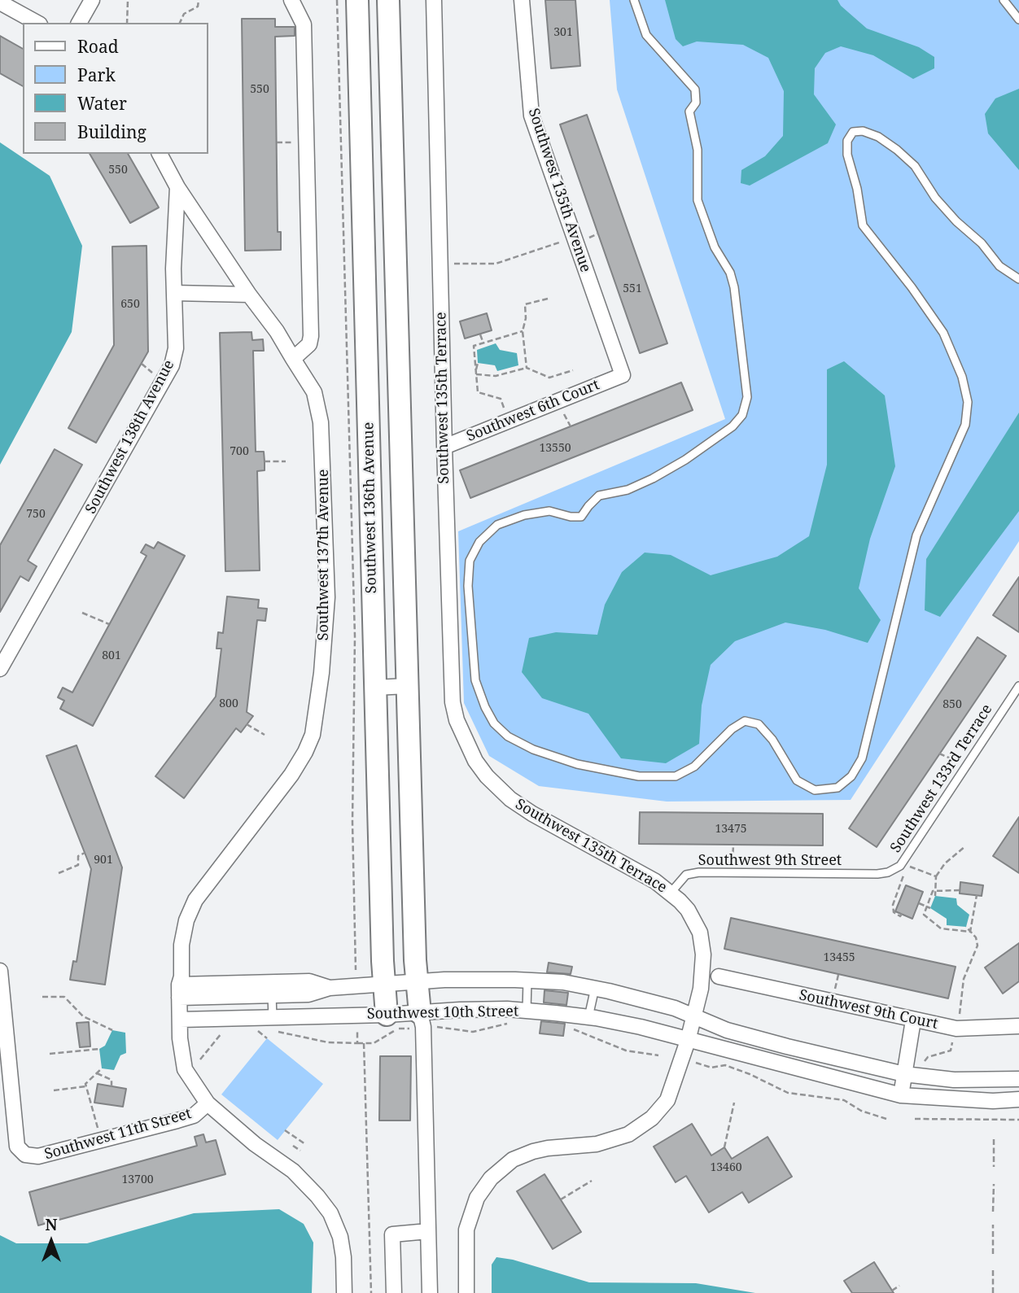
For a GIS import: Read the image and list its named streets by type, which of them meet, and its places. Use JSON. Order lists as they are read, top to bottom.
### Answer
{
  "streets": {
    "street": [
      "Southwest 135th Avenue",
      "Southwest 135th Terrace",
      "Southwest 6th Court",
      "Southwest 138th Avenue",
      "Southwest 136th Avenue",
      "Southwest 137th Avenue",
      "Southwest 9th Court",
      "Southwest 10th Street",
      "Southwest 11th Street"
    ],
    "lane": ["Southwest 133rd Terrace", "Southwest 9th Street"]
  },
  "crossings": [
    ["Southwest 135th Avenue", "Southwest 6th Court"],
    ["Southwest 135th Terrace", "Southwest 6th Court"],
    ["Southwest 135th Terrace", "Southwest 9th Street"],
    ["Southwest 135th Terrace", "Southwest 10th Street"],
    ["Southwest 138th Avenue", "Southwest 137th Avenue"],
    ["Southwest 136th Avenue", "Southwest 10th Street"],
    ["Southwest 137th Avenue", "Southwest 10th Street"],
    ["Southwest 137th Avenue", "Southwest 11th Street"],
    ["Southwest 133rd Terrace", "Southwest 9th Street"]
  ],
  "house_numbers": [
    "301",
    "550",
    "550",
    "551",
    "650",
    "13550",
    "700",
    "750",
    "801",
    "800",
    "850",
    "13475",
    "901",
    "13455",
    "13460",
    "13700"
  ],
  "legend": [
    "Road",
    "Park",
    "Water",
    "Building"
  ],
  "north": "top"
}
